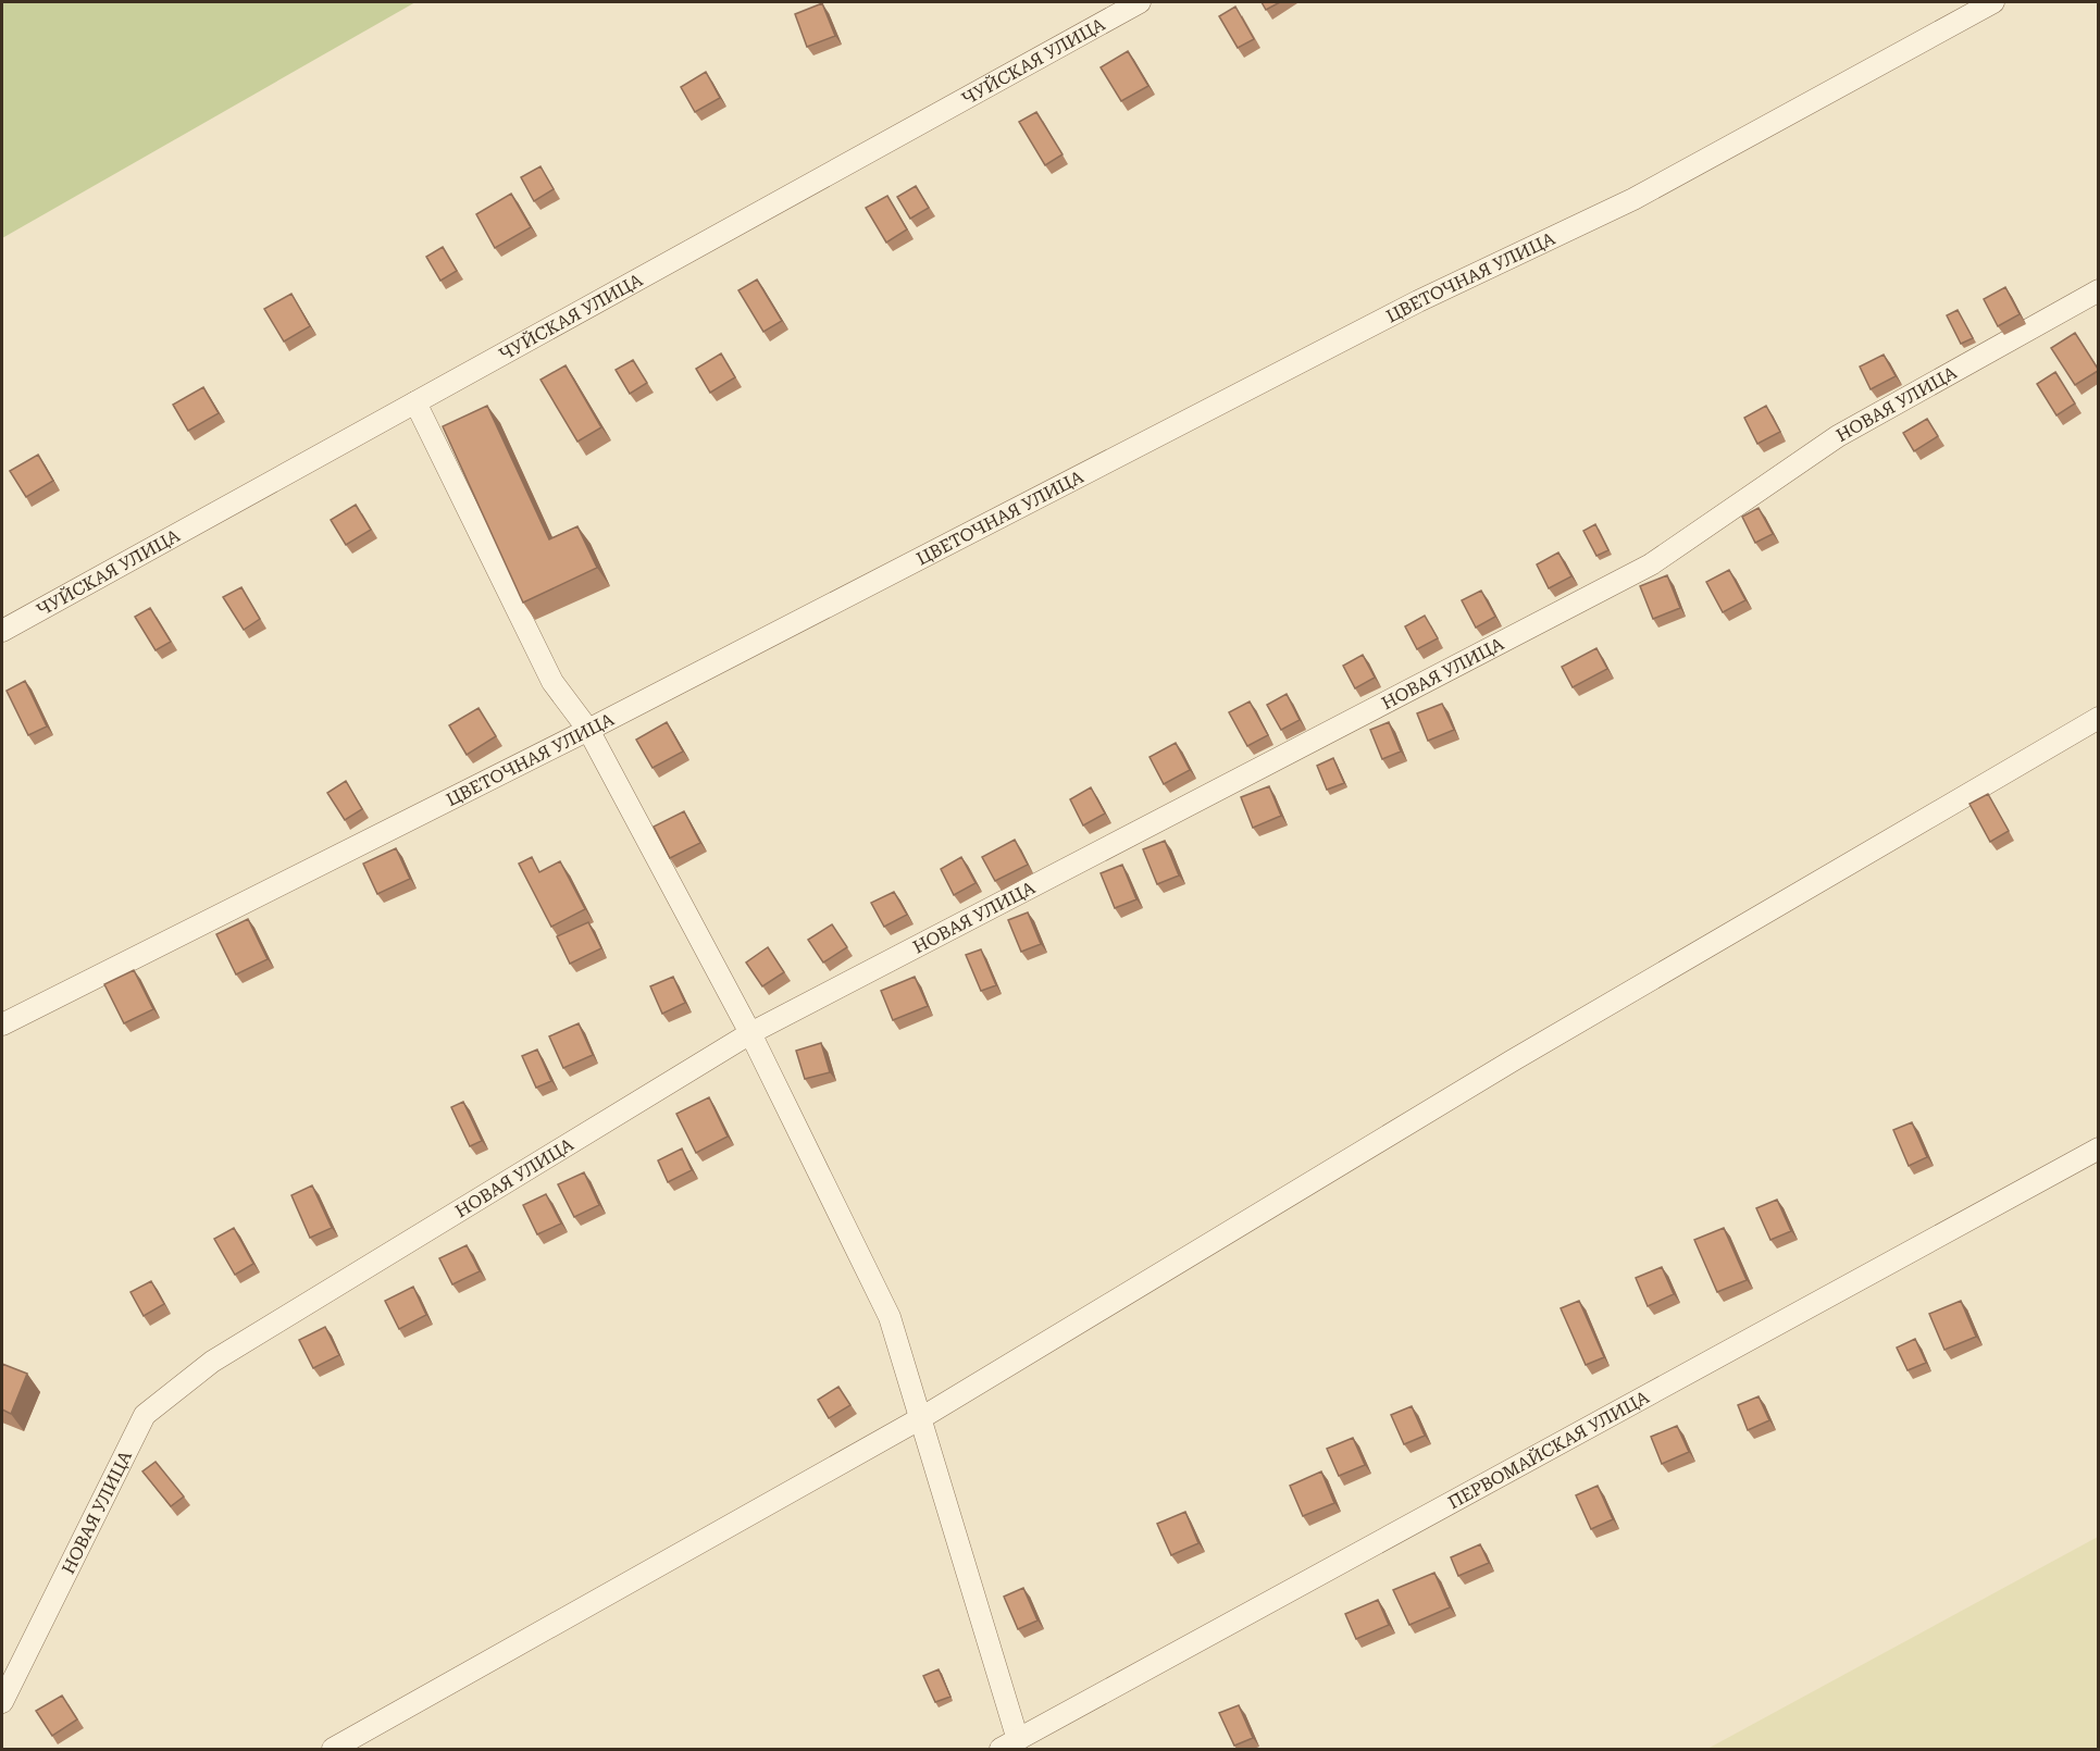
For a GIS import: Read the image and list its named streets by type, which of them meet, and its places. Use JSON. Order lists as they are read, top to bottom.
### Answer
{
  "streets": {
    "street": [
      "ЧУЙСКАЯ УЛИЦА",
      "ЦВЕТОЧНАЯ УЛИЦА",
      "НОВАЯ УЛИЦА",
      "ПЕРВОМАЙСКАЯ УЛИЦА"
    ]
  }
}
